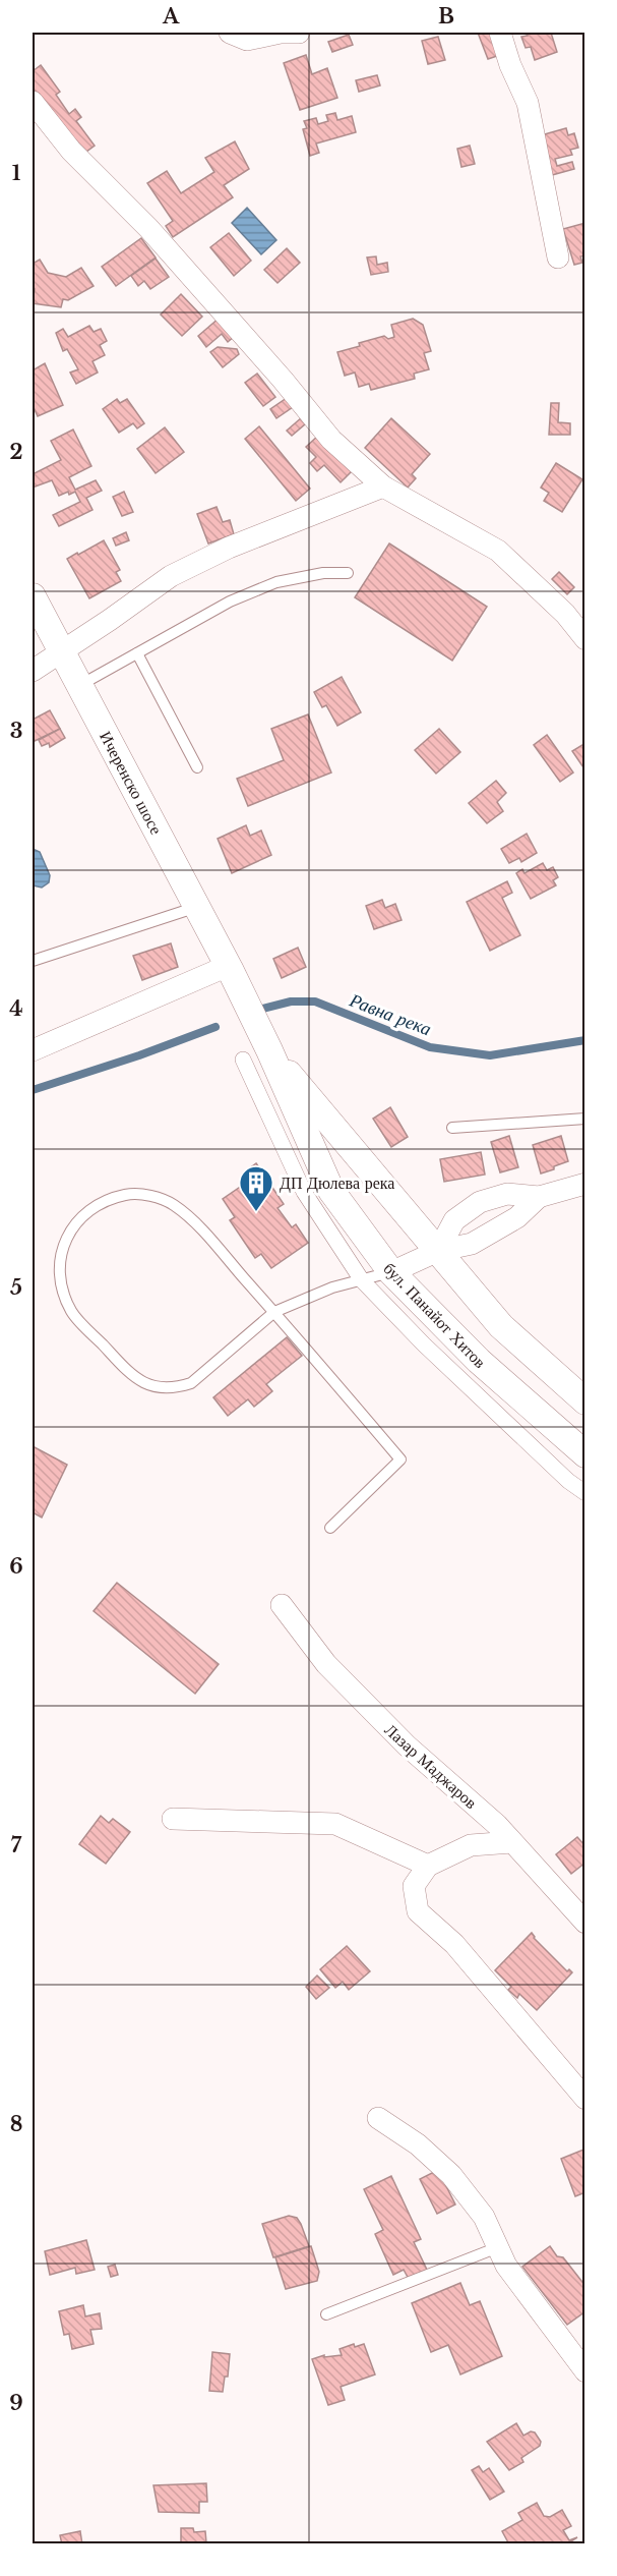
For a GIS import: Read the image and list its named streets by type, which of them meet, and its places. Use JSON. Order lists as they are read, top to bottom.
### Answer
{
  "streets": {
    "street": ["Ичеренско шосе", "бул. Панайот Хитов", "Лазар Маджаров"]
  },
  "crossings": [
    ["Ичеренско шосе", "бул. Панайот Хитов"]
  ],
  "water": ["Равна река"],
  "places": {
    "building": ["ДП Дюлева река"]
  },
  "grid": {
    "columns": ["A", "B"],
    "rows": [
      "1",
      "2",
      "3",
      "4",
      "5",
      "6",
      "7",
      "8",
      "9"
    ]
  }
}
